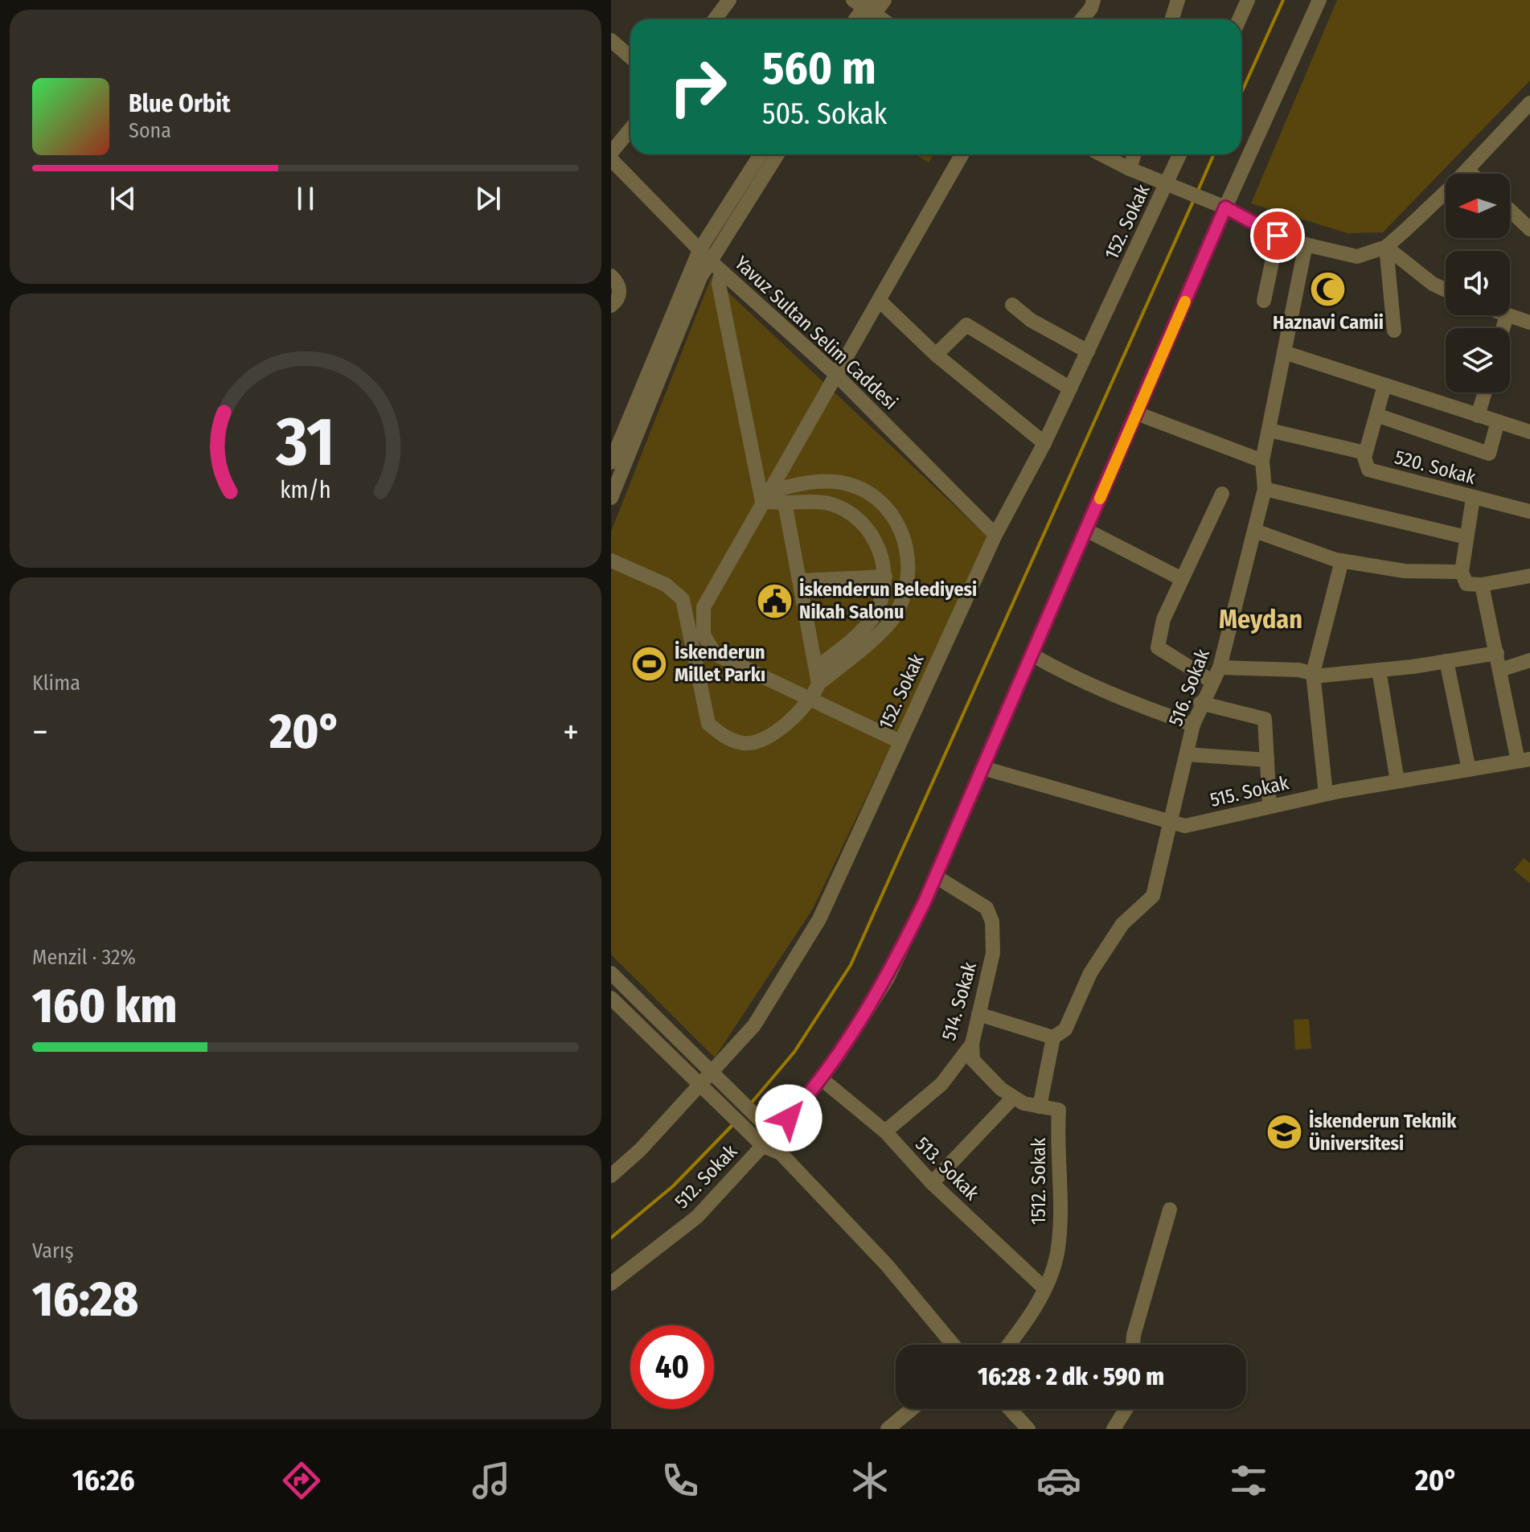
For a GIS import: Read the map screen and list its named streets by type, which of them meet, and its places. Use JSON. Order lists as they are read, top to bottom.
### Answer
{
  "streets": {
    "street": [
      "152. Sokak",
      "Yavuz Sultan Selim Caddesi",
      "520. Sokak",
      "516. Sokak",
      "515. Sokak",
      "514. Sokak",
      "513. Sokak",
      "512. Sokak",
      "1512. Sokak"
    ]
  },
  "crossings": [
    ["152. Sokak", "Yavuz Sultan Selim Caddesi"],
    ["516. Sokak", "515. Sokak"],
    ["515. Sokak", "512. Sokak"],
    ["514. Sokak", "513. Sokak"],
    ["514. Sokak", "512. Sokak"],
    ["514. Sokak", "1512. Sokak"],
    ["513. Sokak", "512. Sokak"],
    ["513. Sokak", "1512. Sokak"]
  ],
  "districts": ["Meydan"],
  "places": {
    "mosque": ["Haznavi Camii"],
    "public building": ["İskenderun Belediyesi Nikah Salonu"],
    "sports": ["İskenderun Millet Parkı"],
    "school or university": ["İskenderun Teknik Üniversitesi"]
  },
  "north": "left",
  "page": {
    "turn": ["560 m", "505. Sokak"],
    "song": ["Blue Orbit", "Sona"],
    "tile": [
      "Klima",
      ["Menzil · 32%", "160 km"],
      ["Varış", "16:28"]
    ],
    "heat": ["−", "20°", "+"],
    "limit": "40",
    "trip": "16:28 · 2 dk · 590 m",
    "tabs": ["16:26", "20°"],
    "gauge": ["31", "km/h"]
  }
}
